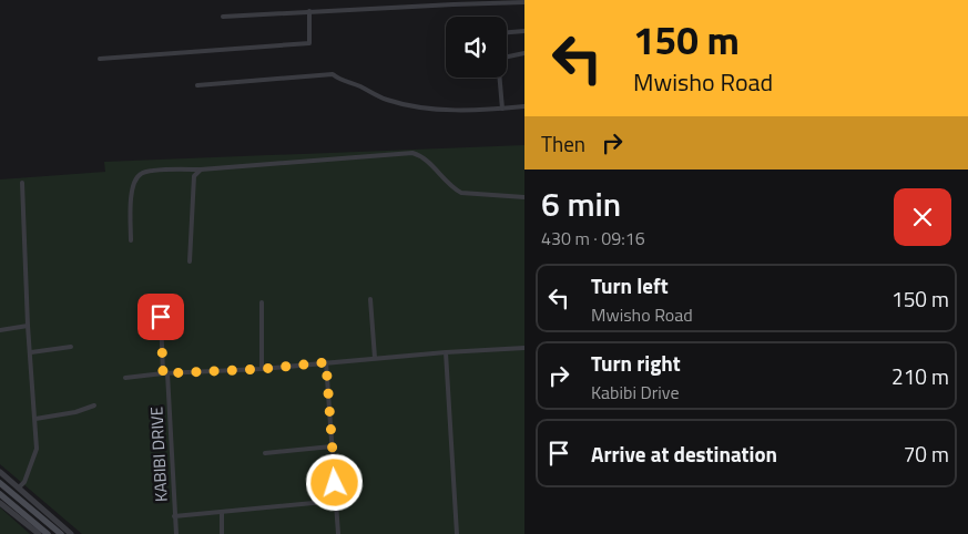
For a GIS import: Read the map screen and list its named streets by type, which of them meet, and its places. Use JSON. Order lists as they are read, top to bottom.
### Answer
{
  "streets": {
    "street": ["KABIBI DRIVE"]
  },
  "page": {
    "turn": ["150 m", "Mwisho Road"],
    "then": "Then",
    "heading": ["6 min", "430 m · 09:16"],
    "list": [
      {
        "name": "Turn left",
        "note": "Mwisho Road",
        "value": "150 m"
      },
      {
        "name": "Turn right",
        "note": "Kabibi Drive",
        "value": "210 m"
      },
      {
        "name": "Arrive at destination",
        "value": "70 m"
      }
    ]
  }
}
